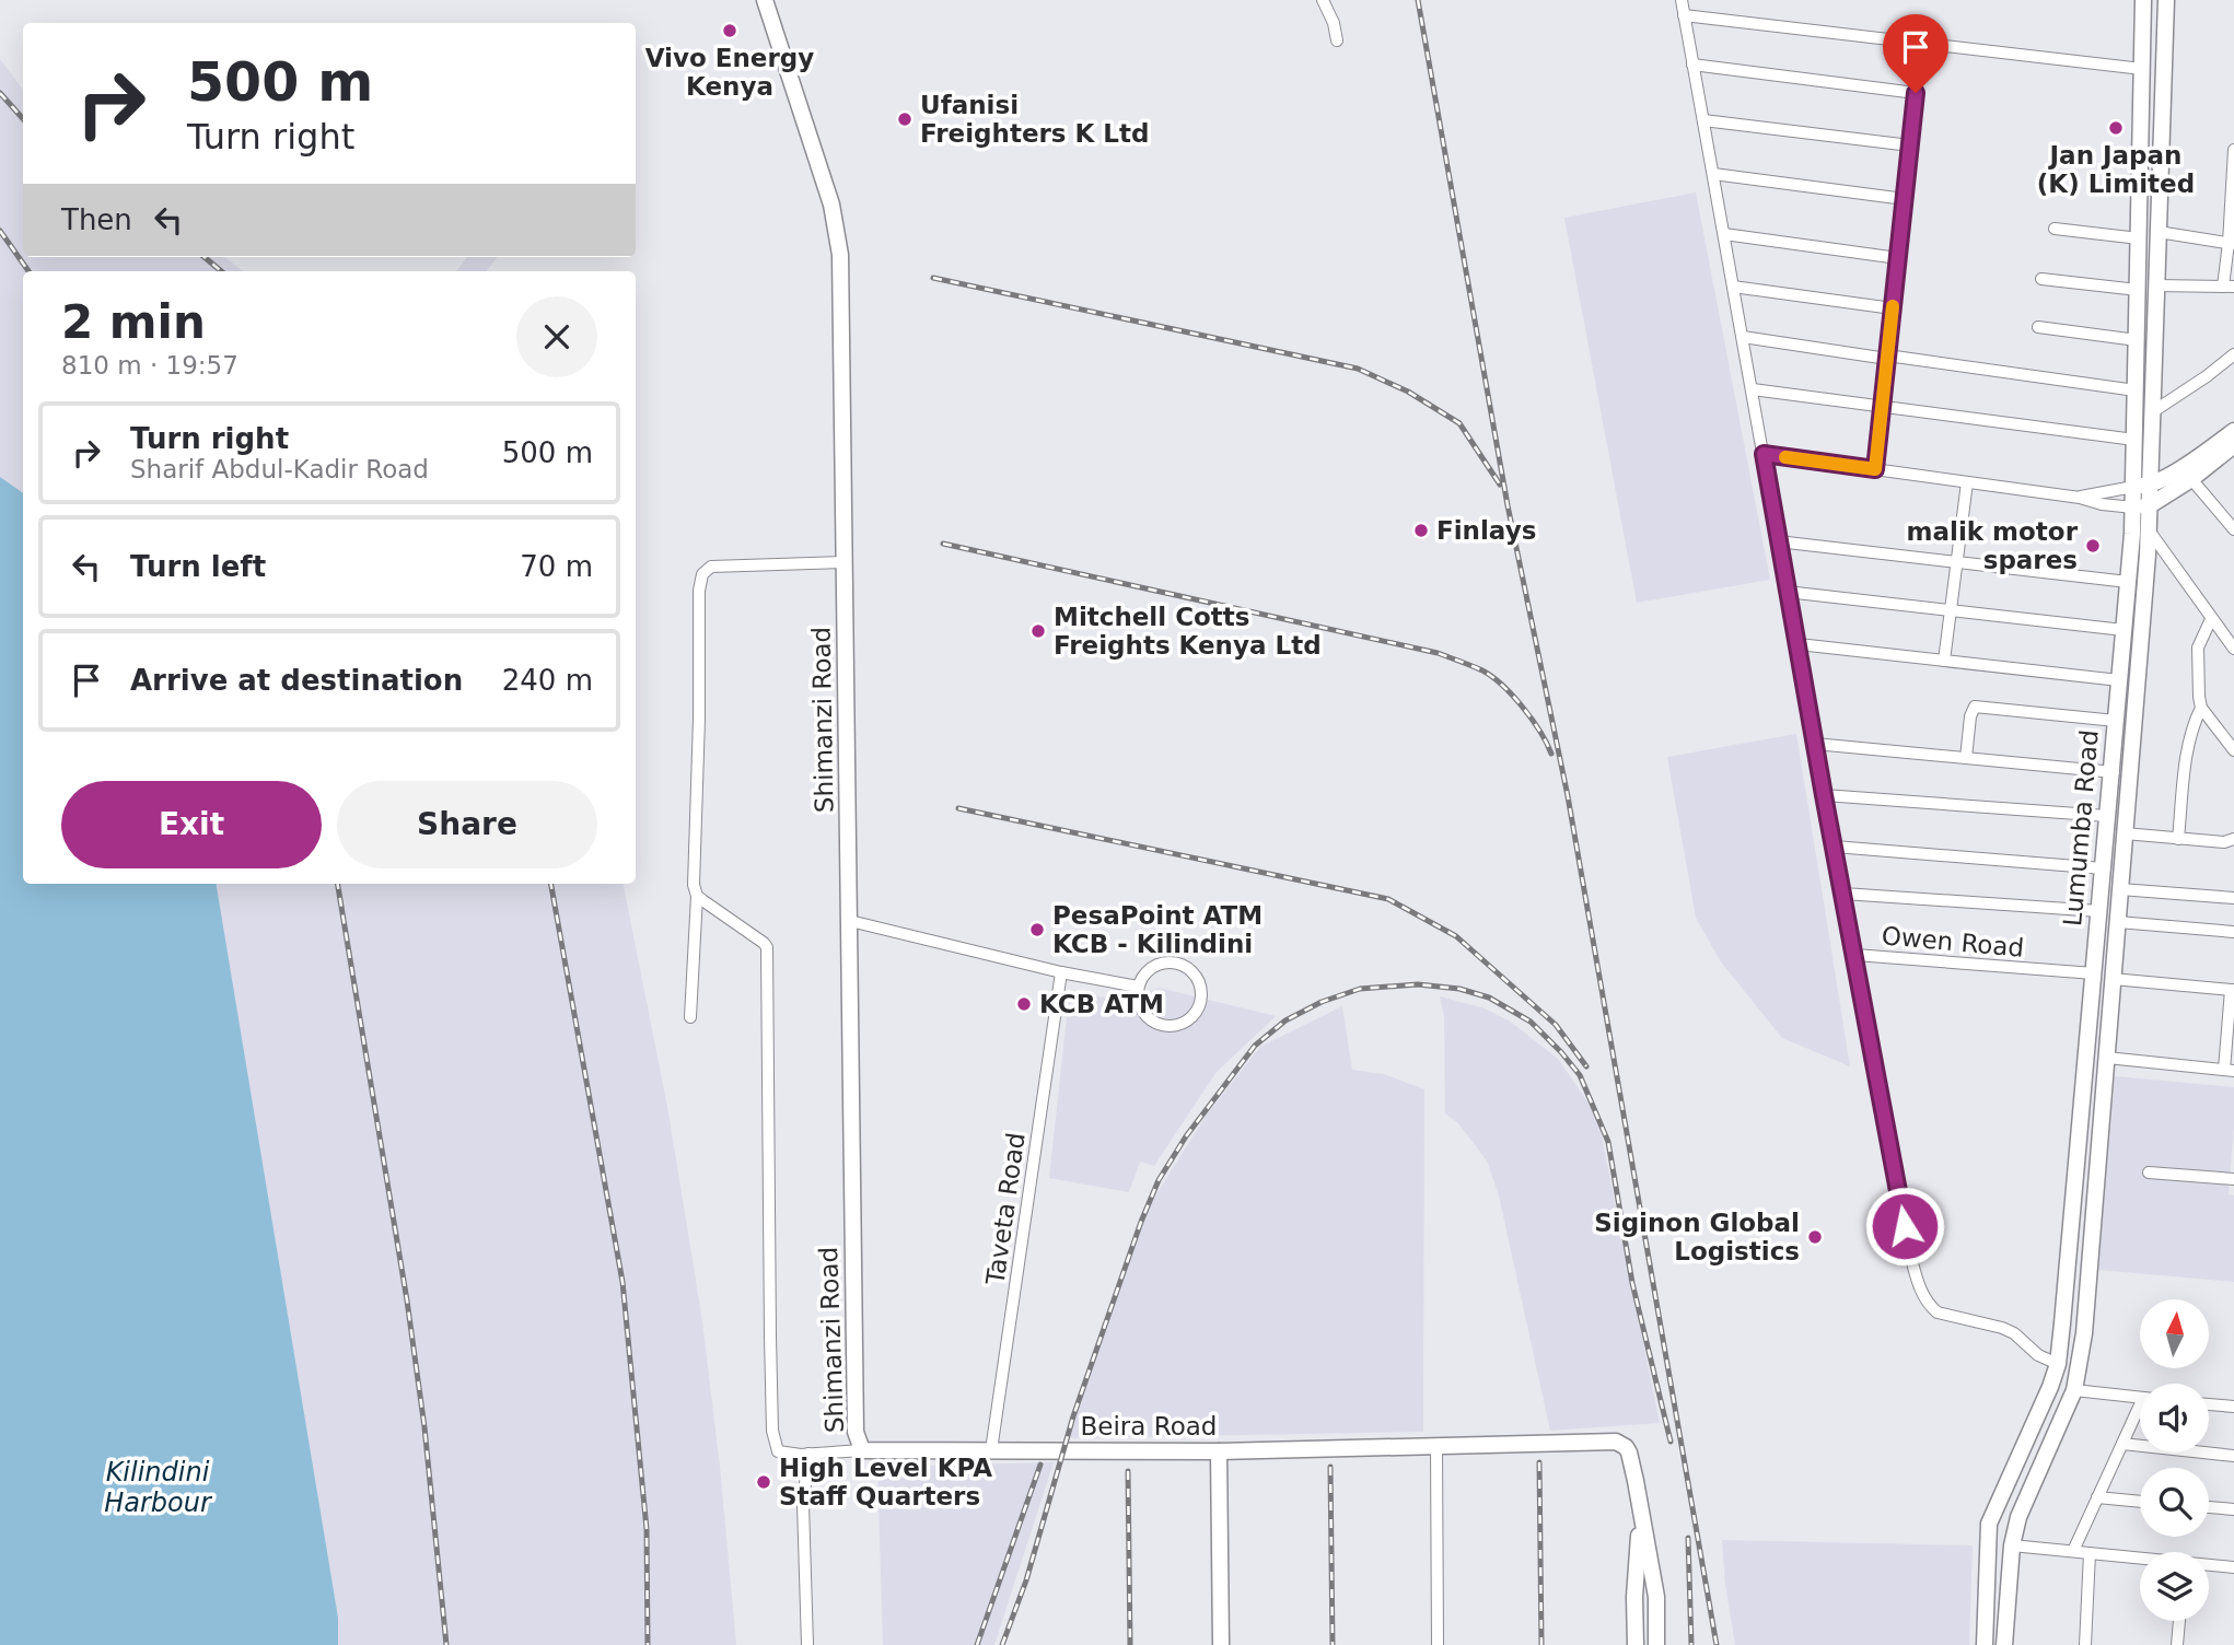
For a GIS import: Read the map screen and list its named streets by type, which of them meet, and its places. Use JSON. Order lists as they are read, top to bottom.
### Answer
{
  "streets": {
    "main road": ["Shimanzi Road", "Lumumba Road", "Beira Road"],
    "street": ["Owen Road", "Taveta Road"]
  },
  "crossings": [
    ["Shimanzi Road", "Beira Road"],
    ["Lumumba Road", "Owen Road"],
    ["Taveta Road", "Beira Road"]
  ],
  "water": ["Kilindini Harbour"],
  "places": [
    "Vivo Energy Kenya",
    "Ufanisi Freighters K Ltd",
    "Jan Japan (K) Limited",
    "Finlays",
    "malik motor spares",
    "Mitchell Cotts Freights Kenya Ltd",
    "PesaPoint ATM KCB - Kilindini",
    "KCB ATM",
    "Siginon Global Logistics",
    "High Level KPA Staff Quarters"
  ],
  "north": "top",
  "page": {
    "turn": ["500 m", "Turn right"],
    "then": "Then",
    "heading": ["2 min", "810 m · 19:57"],
    "list": [
      {
        "name": "Turn right",
        "note": "Sharif Abdul-Kadir Road",
        "value": "500 m"
      },
      {
        "name": "Turn left",
        "value": "70 m"
      },
      {
        "name": "Arrive at destination",
        "value": "240 m"
      }
    ],
    "buttons": ["Exit", "Share"]
  }
}
